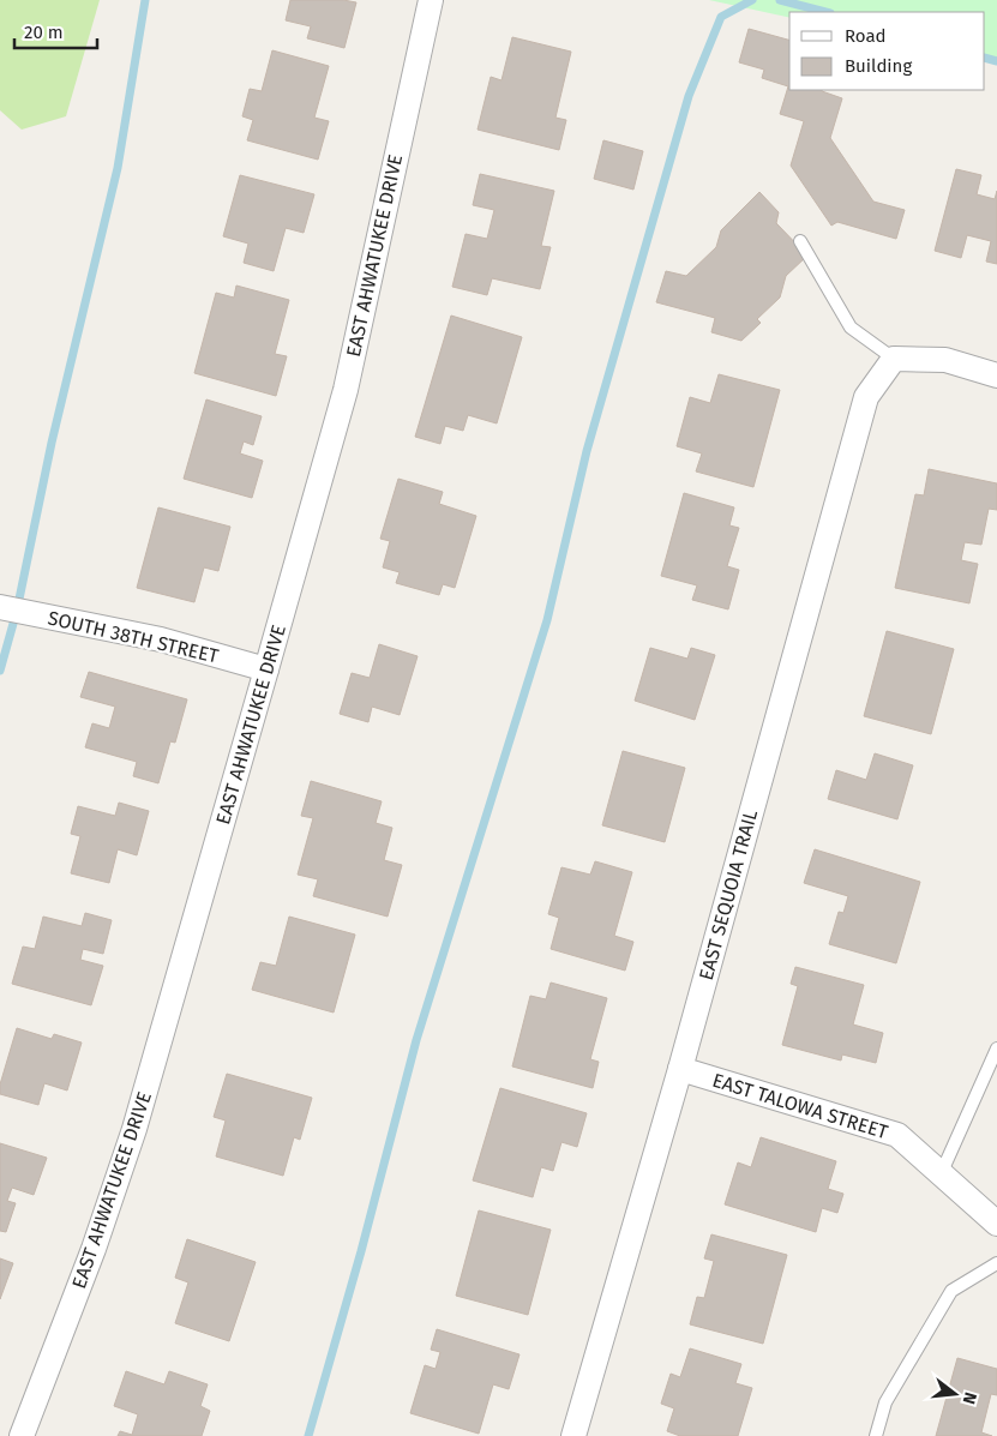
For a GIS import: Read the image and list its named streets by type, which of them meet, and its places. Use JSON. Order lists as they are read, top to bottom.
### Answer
{
  "streets": {
    "street": [
      "EAST AHWATUKEE DRIVE",
      "SOUTH 38TH STREET",
      "EAST SEQUOIA TRAIL",
      "EAST TALOWA STREET"
    ]
  },
  "crossings": [
    ["EAST AHWATUKEE DRIVE", "SOUTH 38TH STREET"],
    ["EAST SEQUOIA TRAIL", "EAST TALOWA STREET"]
  ],
  "legend": ["Road", "Building"],
  "scale_bar": "20 m",
  "north": "right"
}
